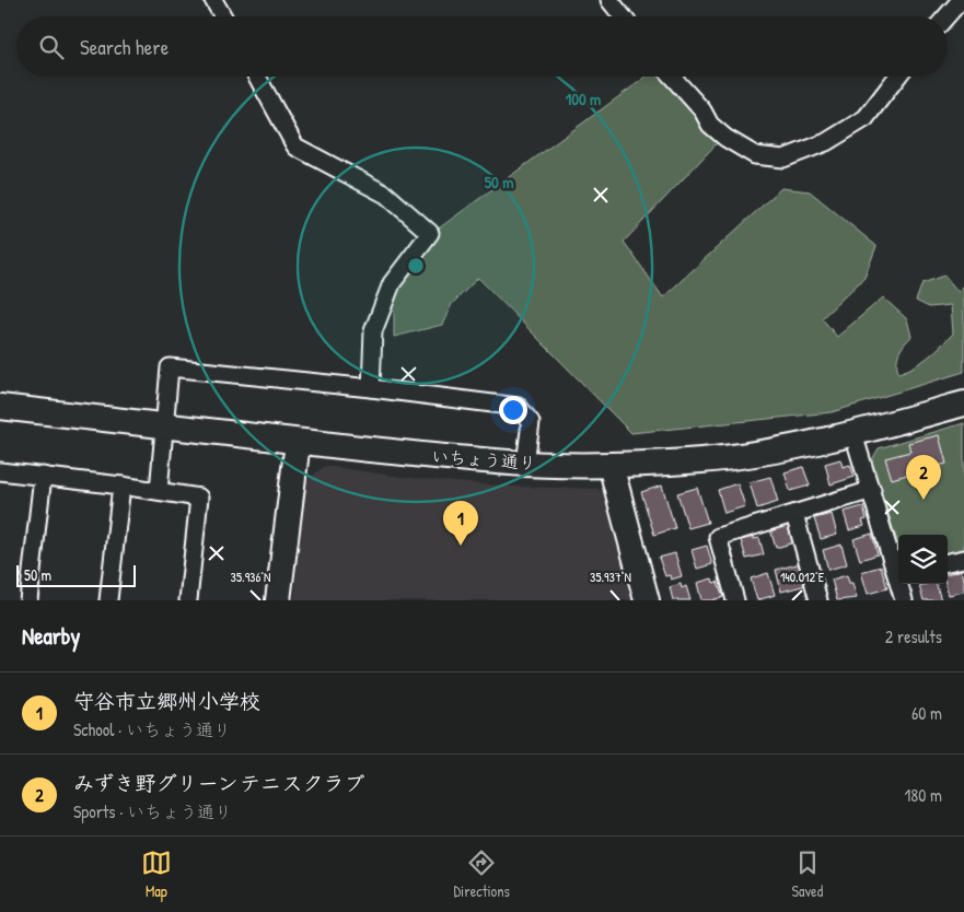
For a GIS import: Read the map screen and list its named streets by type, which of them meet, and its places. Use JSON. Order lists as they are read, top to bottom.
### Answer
{
  "streets": {
    "street": ["いちょう通り"]
  },
  "scale_bar": "50 m",
  "page": {
    "search": "Search here",
    "pins": ["2", "1"],
    "scale": "50 m",
    "heading": ["Nearby", "2 results"],
    "list": [
      {
        "mark": "1",
        "name": "守谷市立郷州小学校",
        "note": "School · いちょう通り",
        "value": "60 m"
      },
      {
        "mark": "2",
        "name": "みずき野グリーンテニスクラブ",
        "note": "Sports · いちょう通り",
        "value": "180 m"
      }
    ],
    "nav": ["Map", "Directions", "Saved"]
  },
  "coordinates": ["35.936°N", "35.937°N", "140.012°E"],
  "rings": ["100 m", "50 m"]
}
